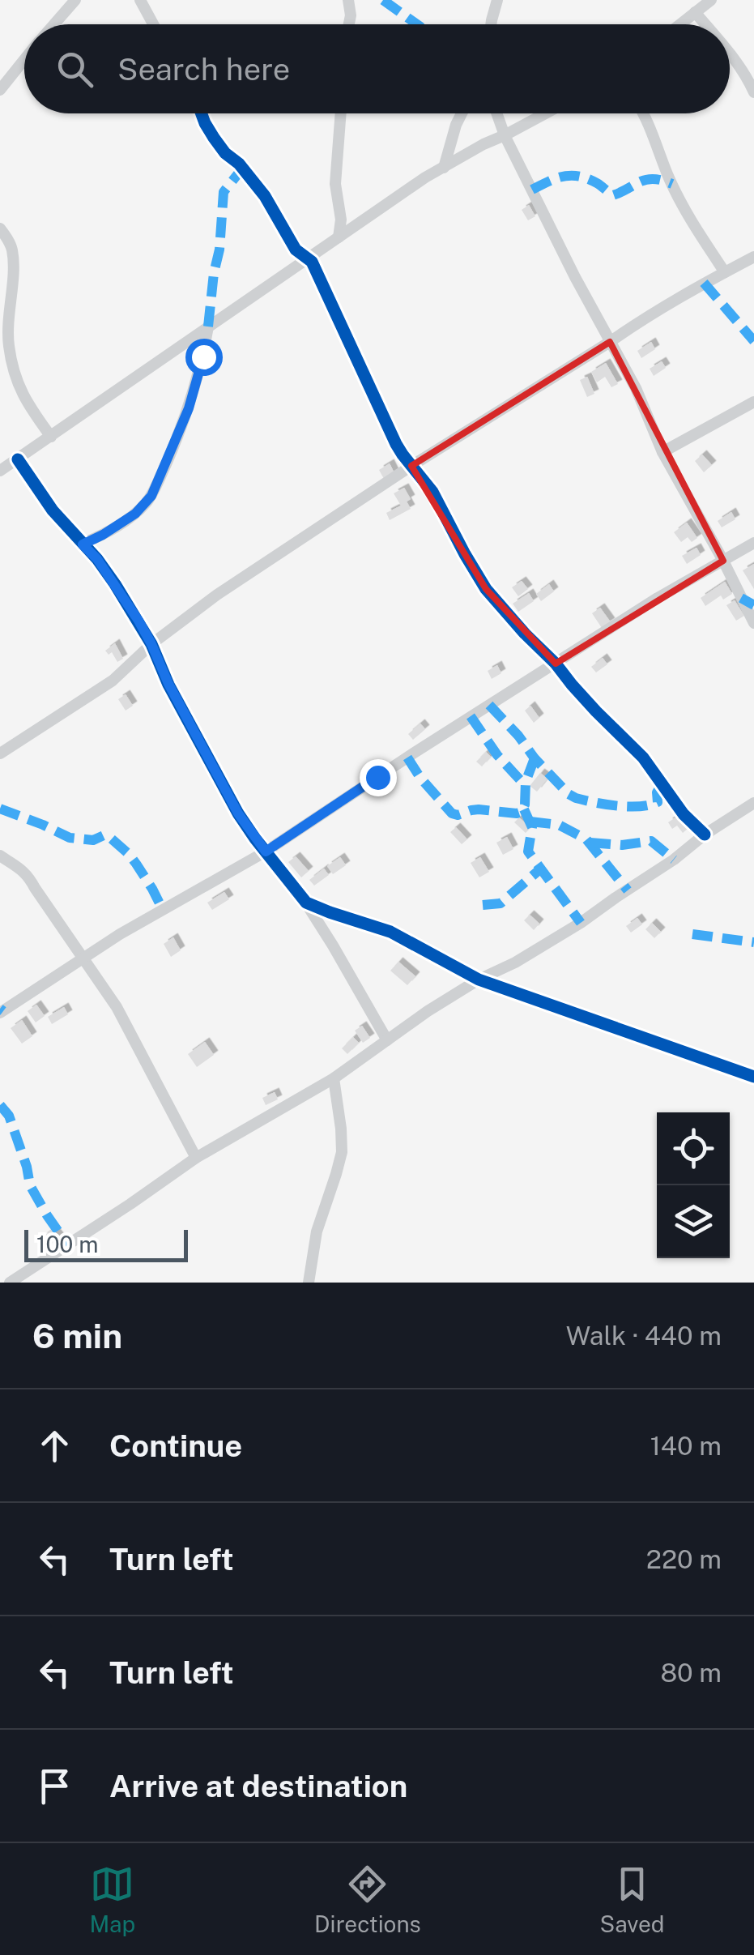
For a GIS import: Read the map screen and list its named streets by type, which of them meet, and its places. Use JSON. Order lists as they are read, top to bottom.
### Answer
{
  "scale_bar": "100 m",
  "page": {
    "search": "Search here",
    "scale": "100 m",
    "heading": ["6 min", "Walk · 440 m"],
    "list": [
      ["Continue", "140 m"],
      ["Turn left", "220 m"],
      ["Turn left", "80 m"],
      "Arrive at destination"
    ],
    "nav": ["Map", "Directions", "Saved"]
  }
}
